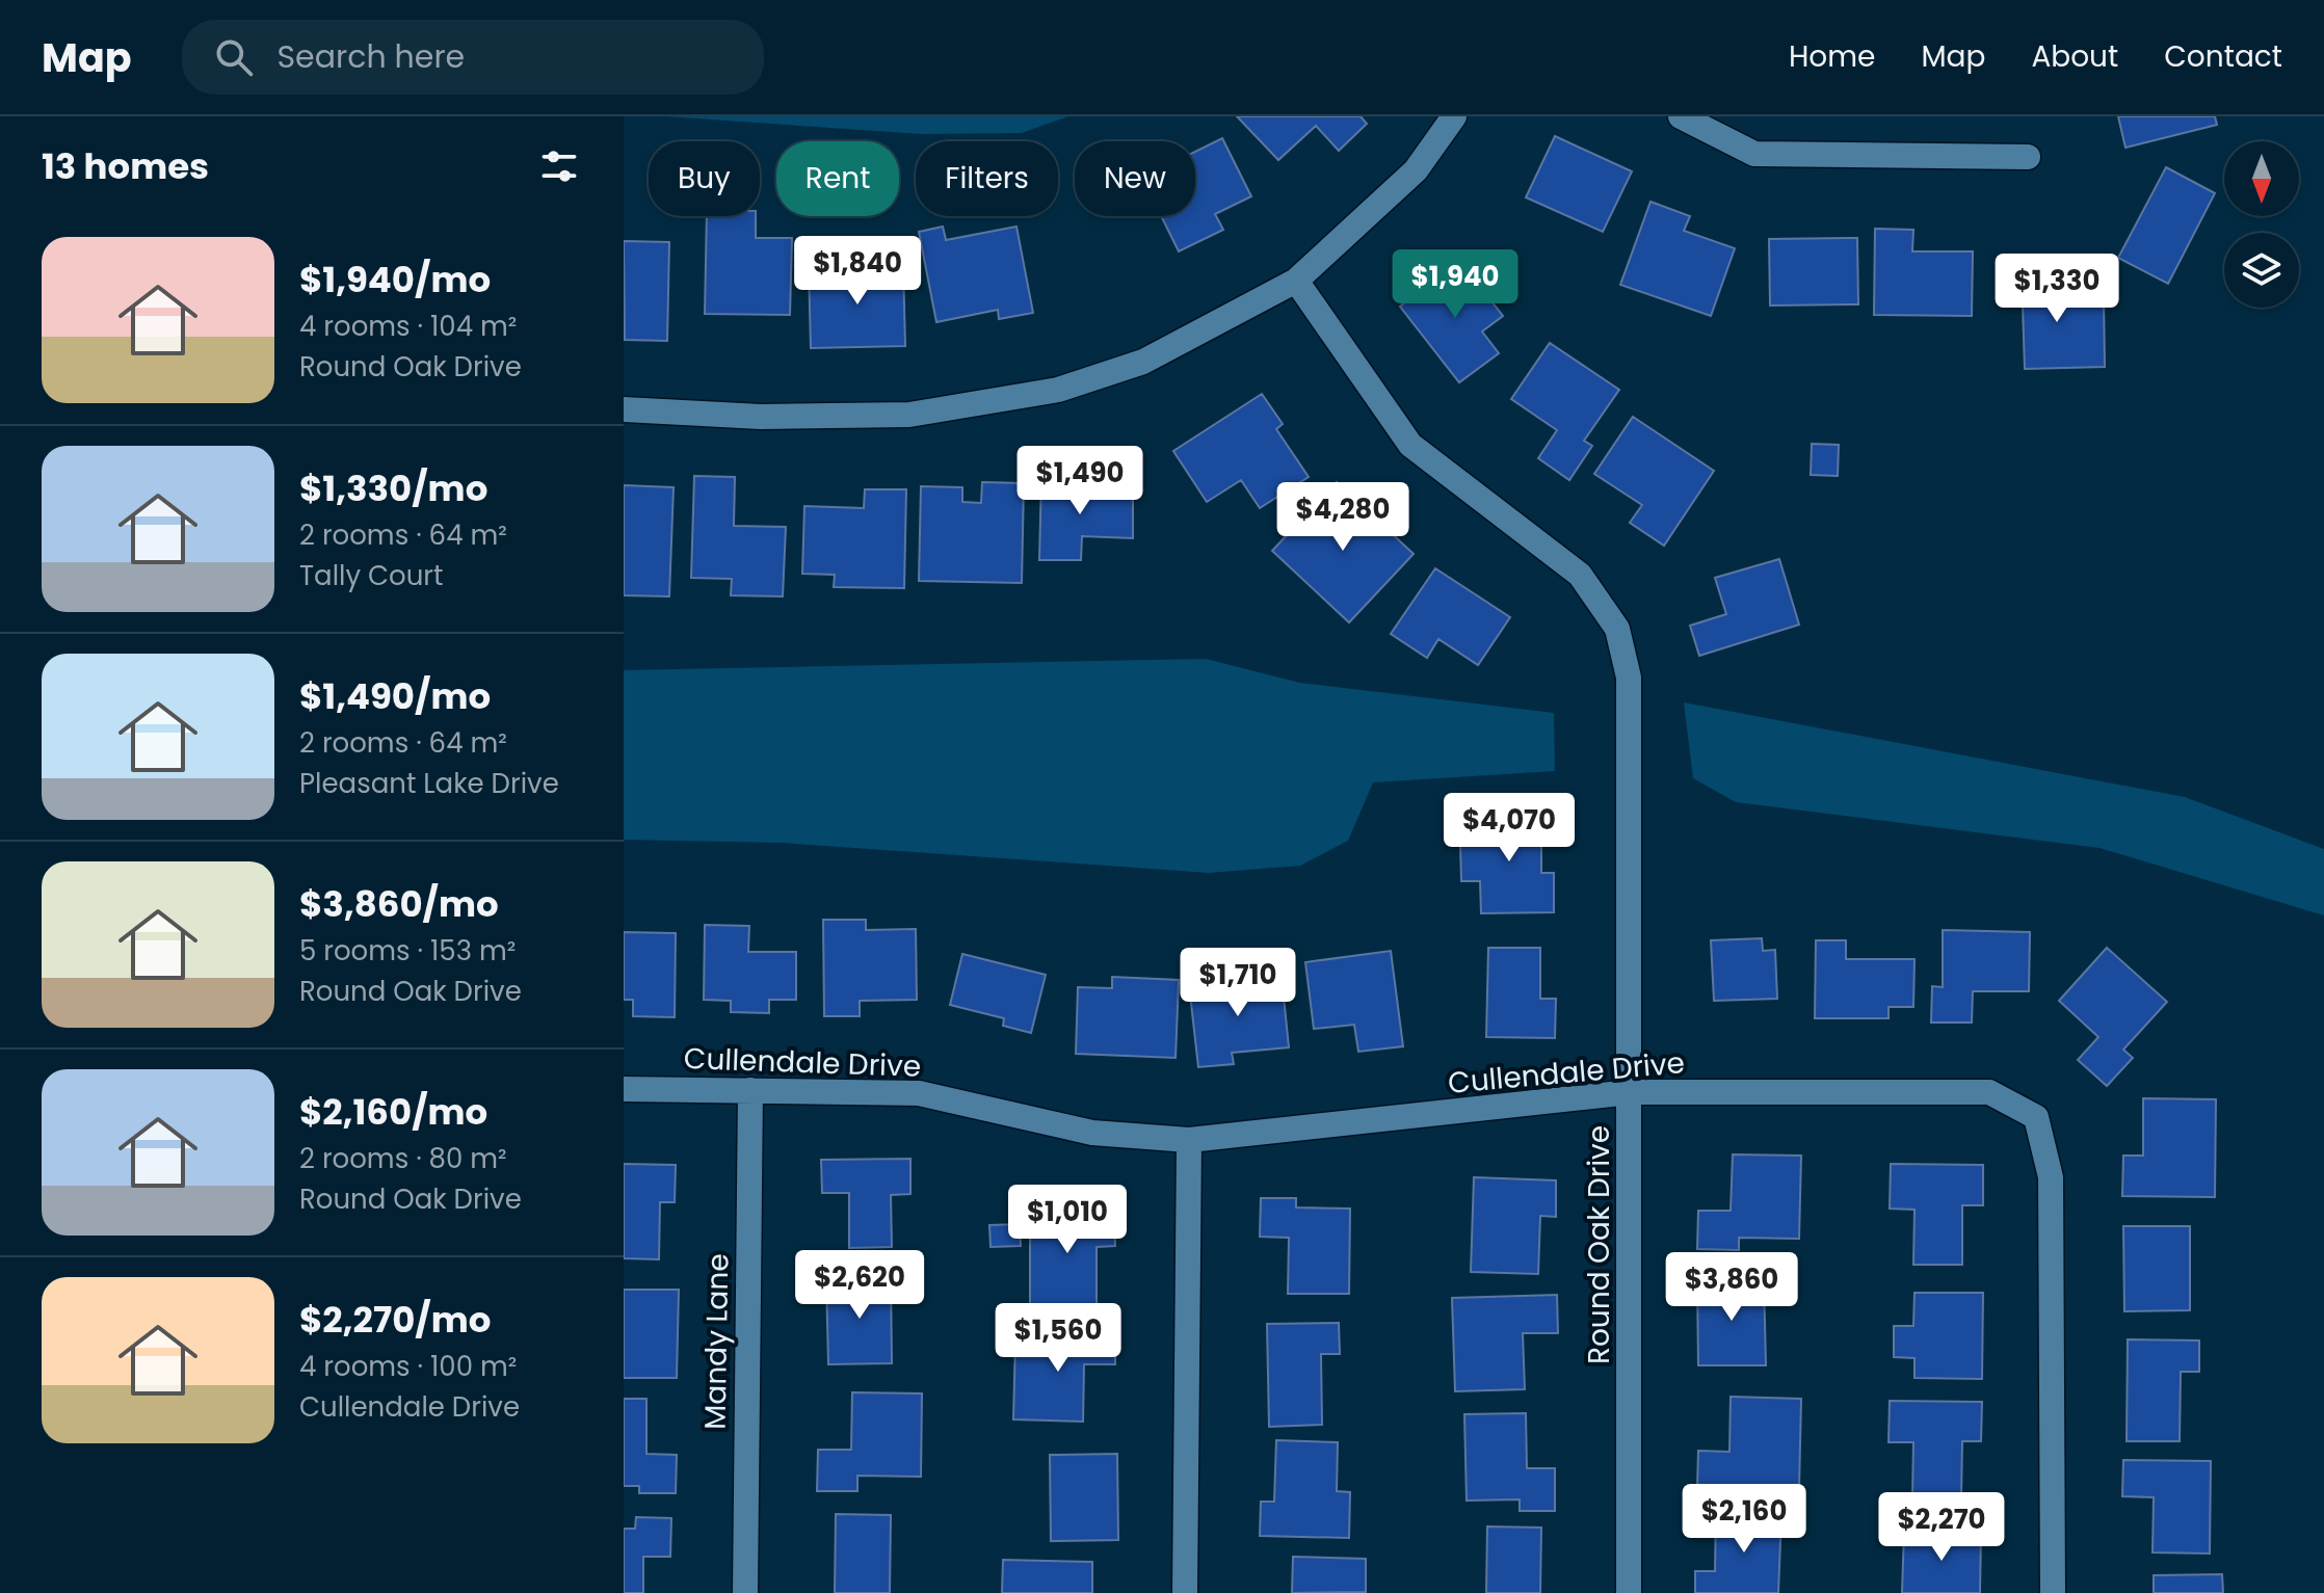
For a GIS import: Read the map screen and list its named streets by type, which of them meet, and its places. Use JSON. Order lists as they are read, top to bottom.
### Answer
{
  "streets": {
    "street": ["Cullendale Drive", "Round Oak Drive", "Mandy Lane"]
  },
  "crossings": [
    ["Cullendale Drive", "Round Oak Drive"],
    ["Cullendale Drive", "Mandy Lane"]
  ],
  "north": "bottom",
  "page": {
    "header": "Map",
    "search": "Search here",
    "nav": [
      "Home",
      "Map",
      "About",
      "Contact"
    ],
    "heading": "13 homes",
    "chip": [
      "Buy",
      "Rent",
      "Filters",
      "New"
    ],
    "list": [
      {
        "name": "$1,940/mo",
        "note": "4 rooms · 104 m² · Round Oak Drive"
      },
      {
        "name": "$1,330/mo",
        "note": "2 rooms · 64 m² · Tally Court"
      },
      {
        "name": "$1,490/mo",
        "note": "2 rooms · 64 m² · Pleasant Lake Drive"
      },
      {
        "name": "$3,860/mo",
        "note": "5 rooms · 153 m² · Round Oak Drive"
      },
      {
        "name": "$2,160/mo",
        "note": "2 rooms · 80 m² · Round Oak Drive"
      },
      {
        "name": "$2,270/mo",
        "note": "4 rooms · 100 m² · Cullendale Drive"
      }
    ],
    "price": [
      "$1,840",
      "$1,940",
      "$1,330",
      "$1,490",
      "$4,280",
      "$4,070",
      "$1,710",
      "$1,010",
      "$2,620",
      "$3,860",
      "$1,560",
      "$2,160",
      "$2,270"
    ]
  }
}
